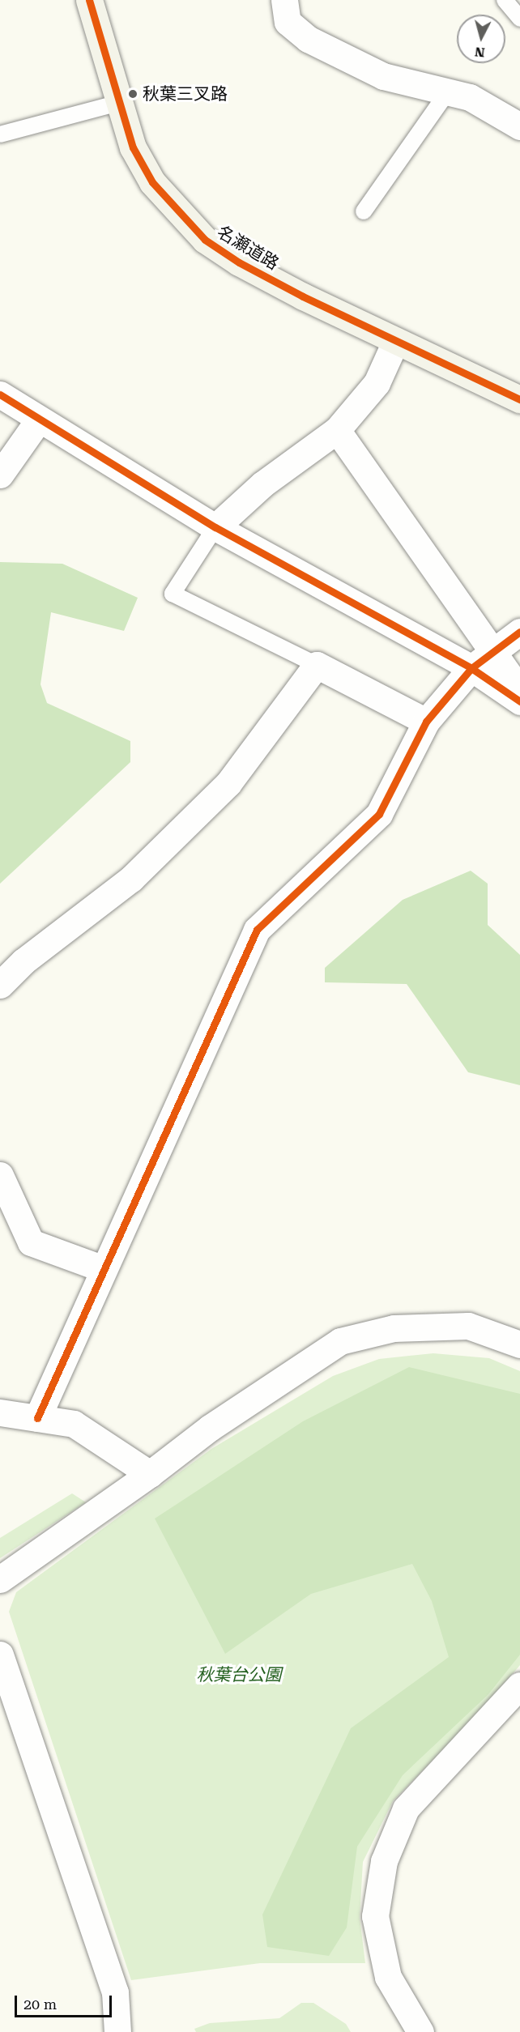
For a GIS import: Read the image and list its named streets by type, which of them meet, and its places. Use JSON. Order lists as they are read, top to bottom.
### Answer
{
  "streets": {
    "street": ["名瀬道路"]
  },
  "parks": ["秋葉台公園"],
  "places": ["秋葉三叉路"],
  "scale_bar": "20 m",
  "north": "bottom"
}
